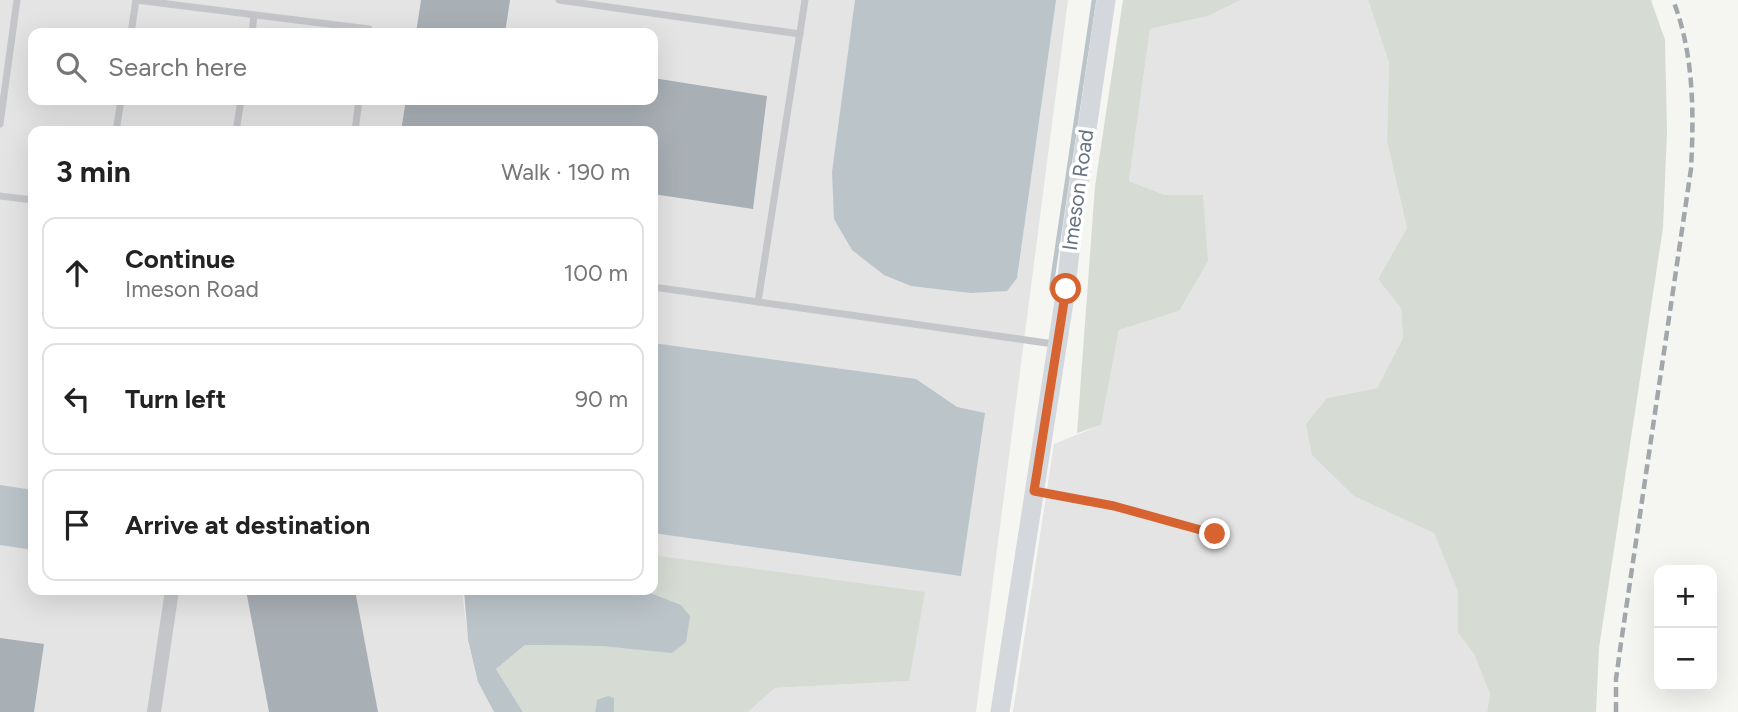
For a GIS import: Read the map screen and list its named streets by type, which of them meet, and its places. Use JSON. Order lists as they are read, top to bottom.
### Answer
{
  "streets": {
    "street": ["Imeson Road"]
  },
  "page": {
    "search": "Search here",
    "heading": ["3 min", "Walk · 190 m"],
    "list": [
      ["Continue", "Imeson Road", "100 m"],
      ["Turn left", "90 m"],
      "Arrive at destination"
    ],
    "map_buttons": ["+", "−"]
  }
}
